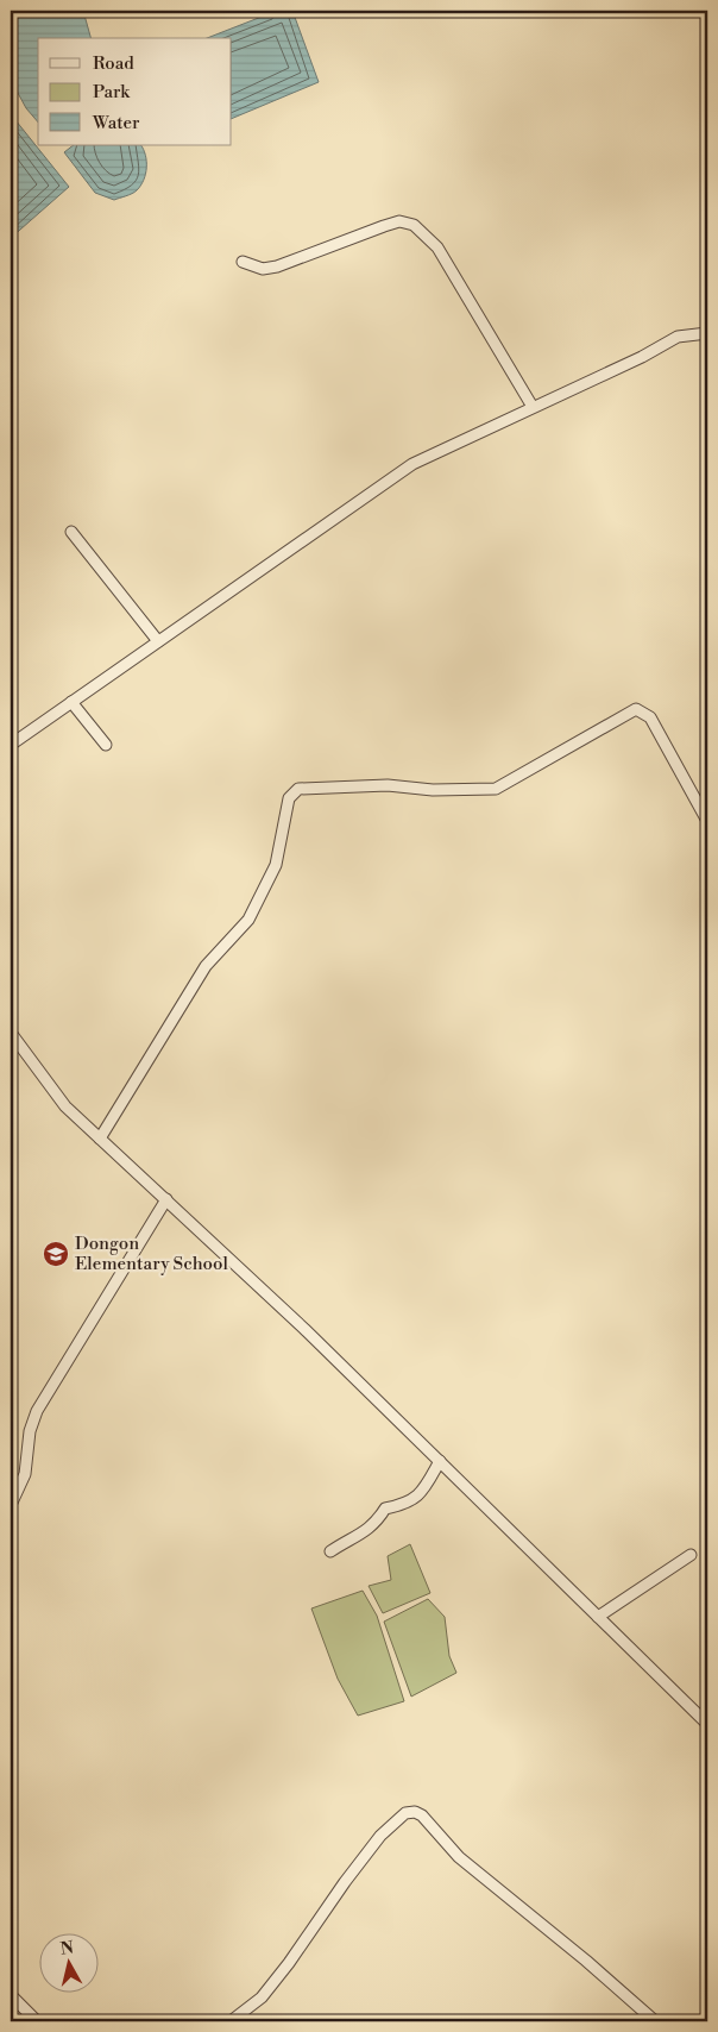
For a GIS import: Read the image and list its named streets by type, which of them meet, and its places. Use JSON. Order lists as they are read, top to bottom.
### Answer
{
  "places": {
    "school or university": ["Dongon Elementary School"]
  },
  "legend": ["Road", "Park", "Water"],
  "north": "top"
}
